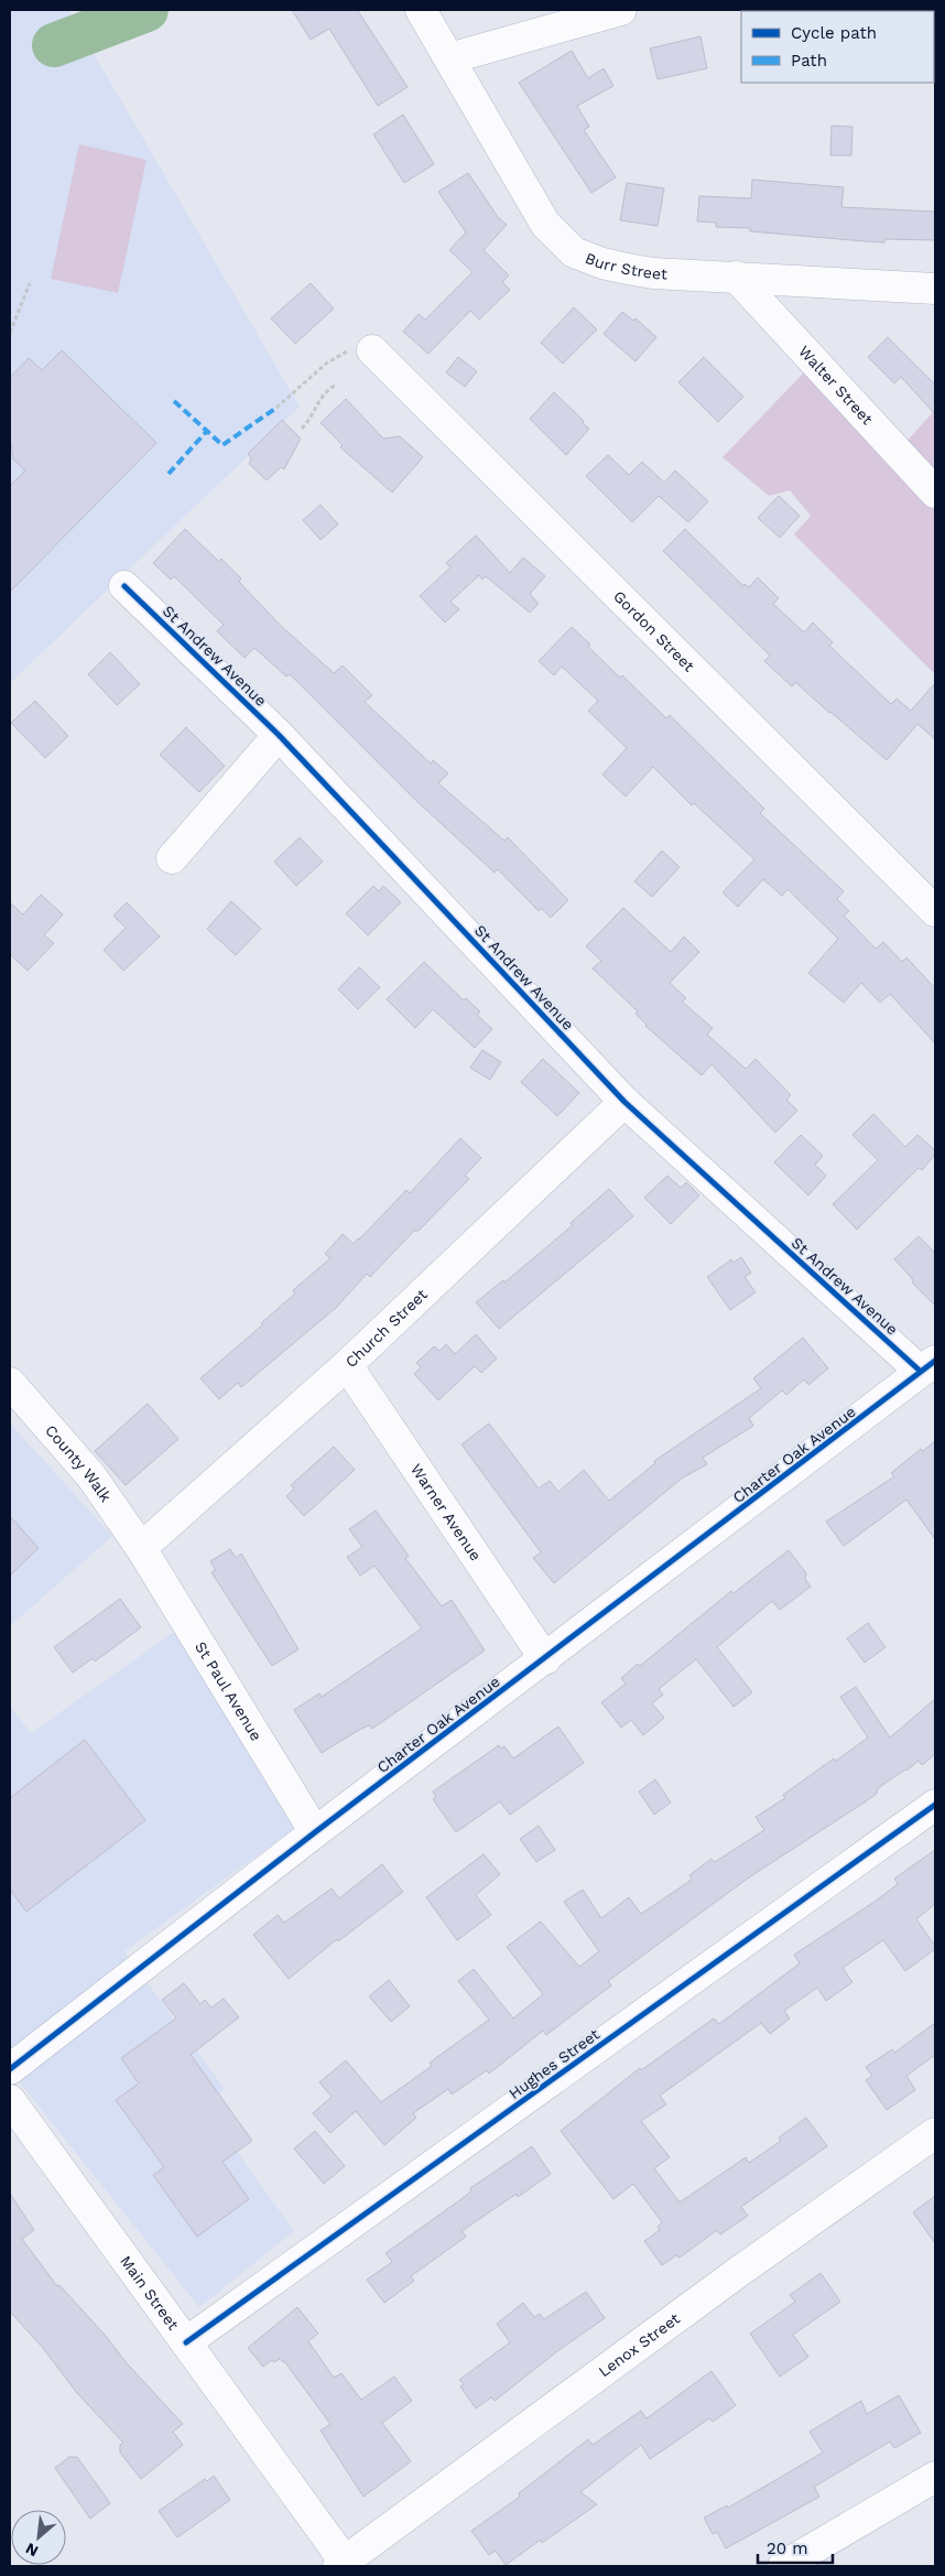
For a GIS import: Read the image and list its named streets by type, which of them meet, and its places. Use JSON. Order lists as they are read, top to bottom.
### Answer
{
  "streets": {
    "street": [
      "Burr Street",
      "Walter Street",
      "Gordon Street",
      "St Andrew Avenue",
      "Church Street",
      "Charter Oak Avenue",
      "County Walk",
      "Warner Avenue",
      "St Paul Avenue",
      "Hughes Street",
      "Main Street",
      "Lenox Street"
    ]
  },
  "crossings": [
    ["Burr Street", "Walter Street"],
    ["St Andrew Avenue", "Church Street"],
    ["St Andrew Avenue", "Charter Oak Avenue"],
    ["Church Street", "County Walk"],
    ["Church Street", "Warner Avenue"],
    ["Church Street", "St Paul Avenue"],
    ["Charter Oak Avenue", "Warner Avenue"],
    ["Charter Oak Avenue", "St Paul Avenue"],
    ["County Walk", "St Paul Avenue"],
    ["Hughes Street", "Main Street"],
    ["Main Street", "Lenox Street"]
  ],
  "legend": ["Cycle path", "Path"],
  "scale_bar": "20 m",
  "north": "bottom left"
}
